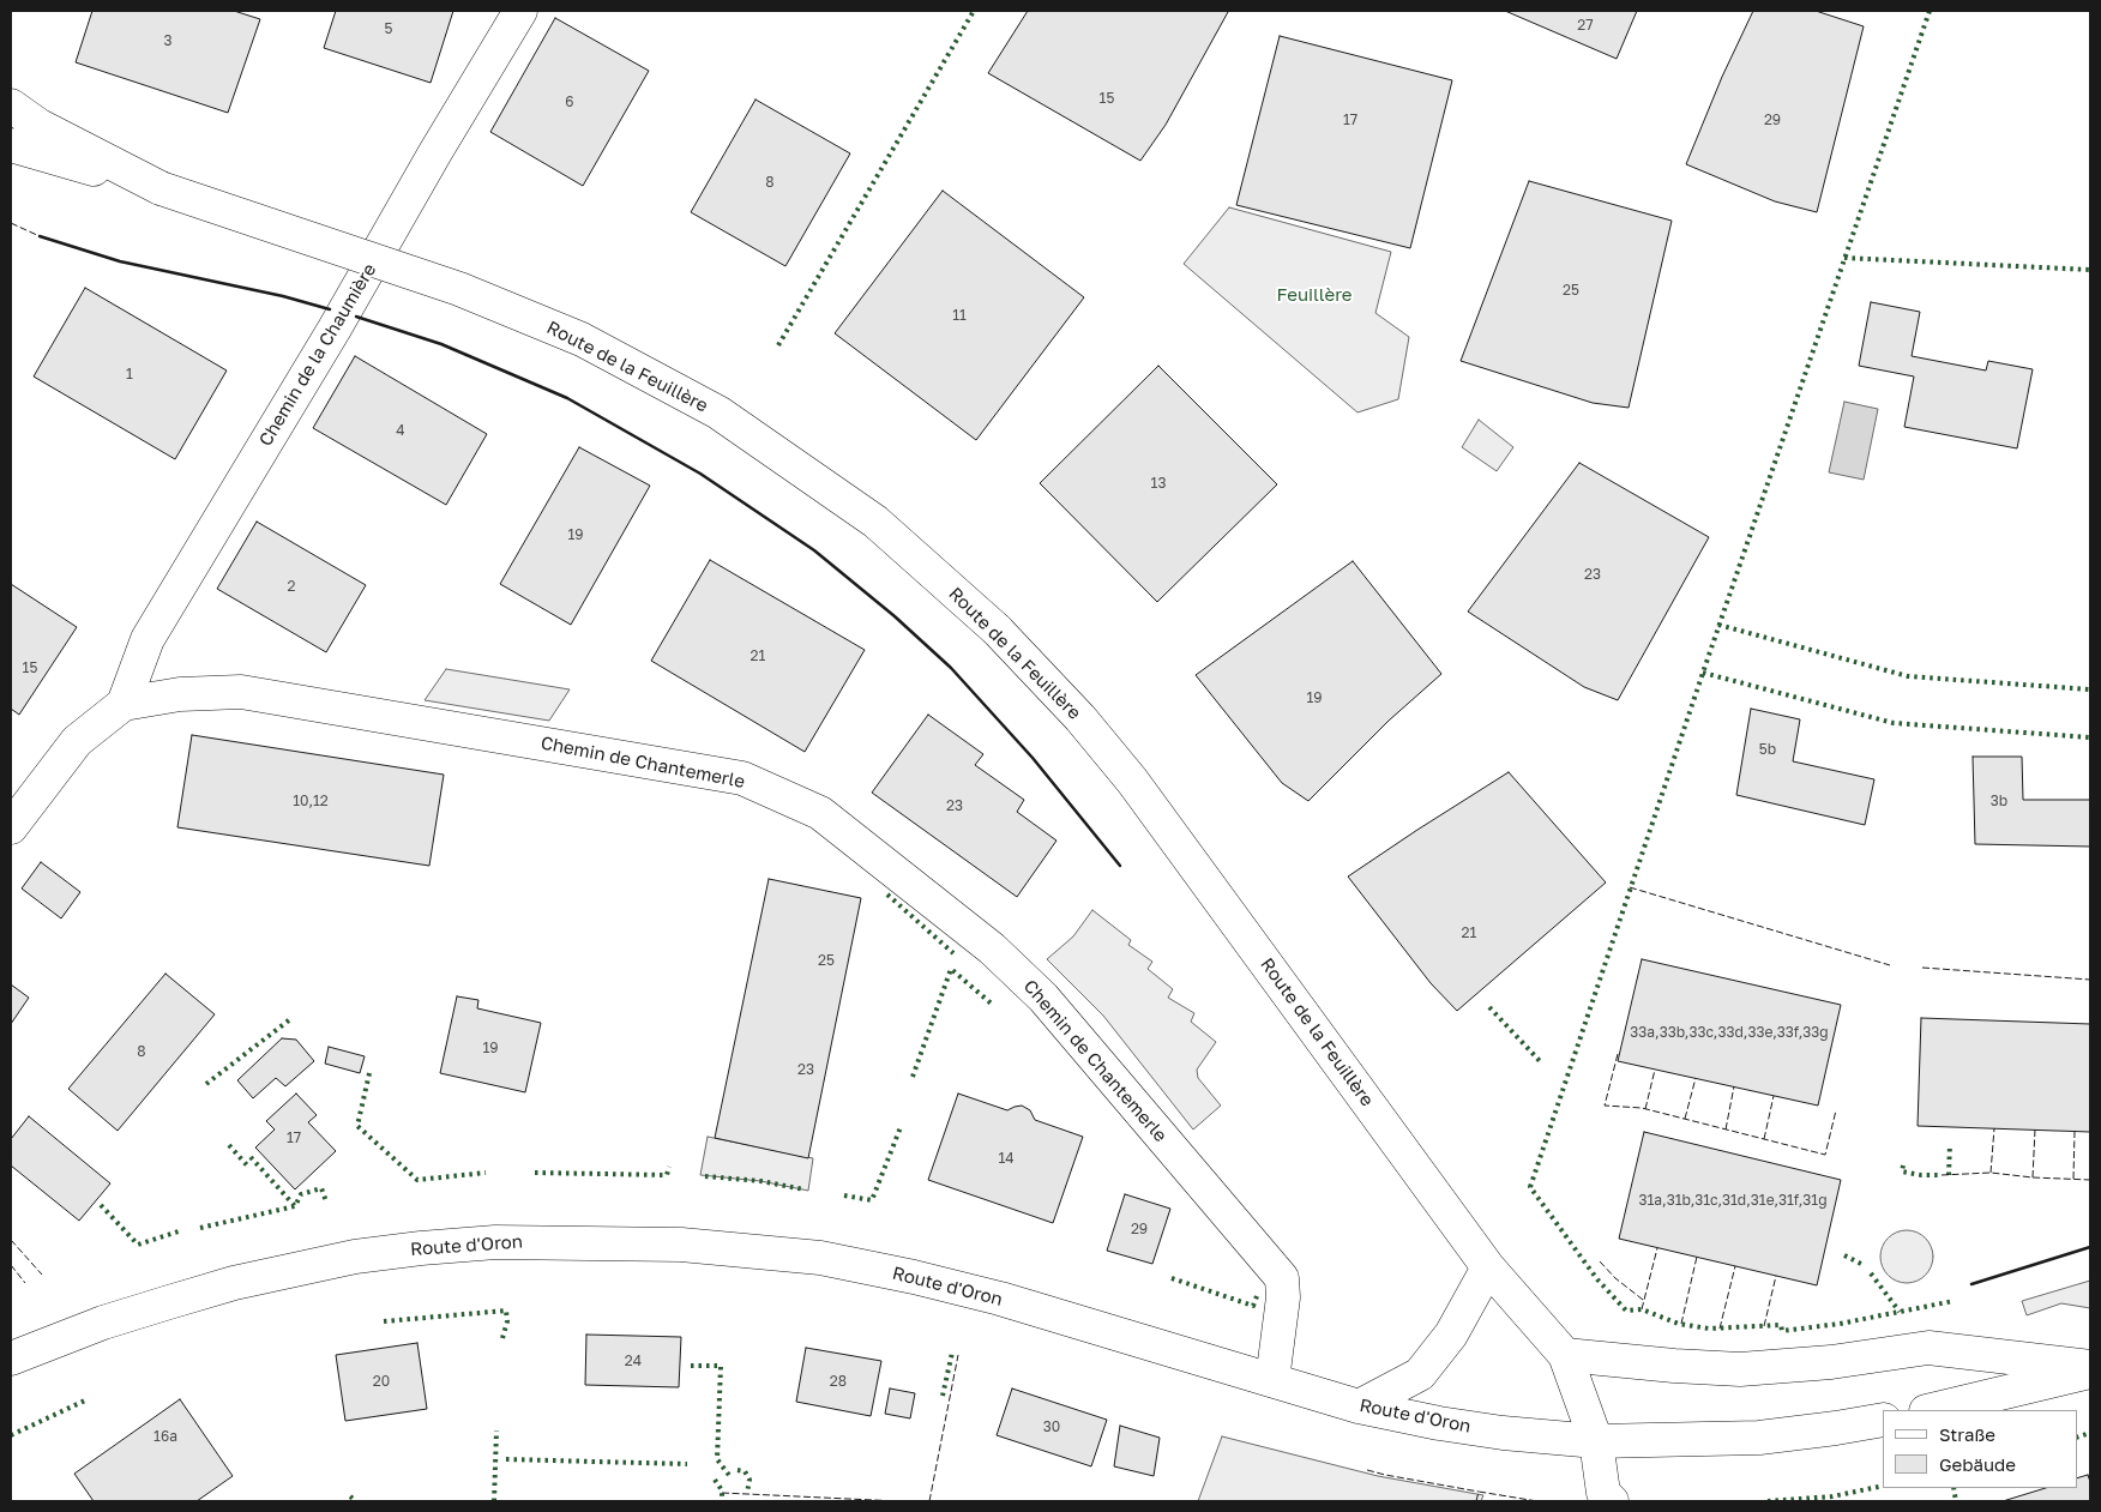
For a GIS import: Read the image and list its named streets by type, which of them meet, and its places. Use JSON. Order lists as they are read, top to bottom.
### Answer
{
  "streets": {
    "street": [
      "Chemin de la Chaumière",
      "Route de la Feuillère",
      "Chemin de Chantemerle",
      "Route d'Oron"
    ]
  },
  "crossings": [
    ["Chemin de la Chaumière", "Chemin de Chantemerle"],
    ["Route de la Feuillère", "Route d'Oron"],
    ["Chemin de Chantemerle", "Route d'Oron"]
  ],
  "parks": ["Feuillère"],
  "house_numbers": [
    "27",
    "5",
    "3",
    "15",
    "6",
    "17",
    "29",
    "8",
    "25",
    "11",
    "1",
    "4",
    "13",
    "19",
    "23",
    "2",
    "21",
    "15",
    "19",
    "5b",
    "10,12",
    "3b",
    "23",
    "21",
    "25",
    "33a,33b,33c,33d,33e,33f,33g",
    "19",
    "8",
    "23",
    "17",
    "14",
    "31a,31b,31c,31d,31e,31f,31g",
    "29",
    "24",
    "20",
    "28",
    "30",
    "16a"
  ],
  "legend": ["Straße", "Gebäude"]
}
